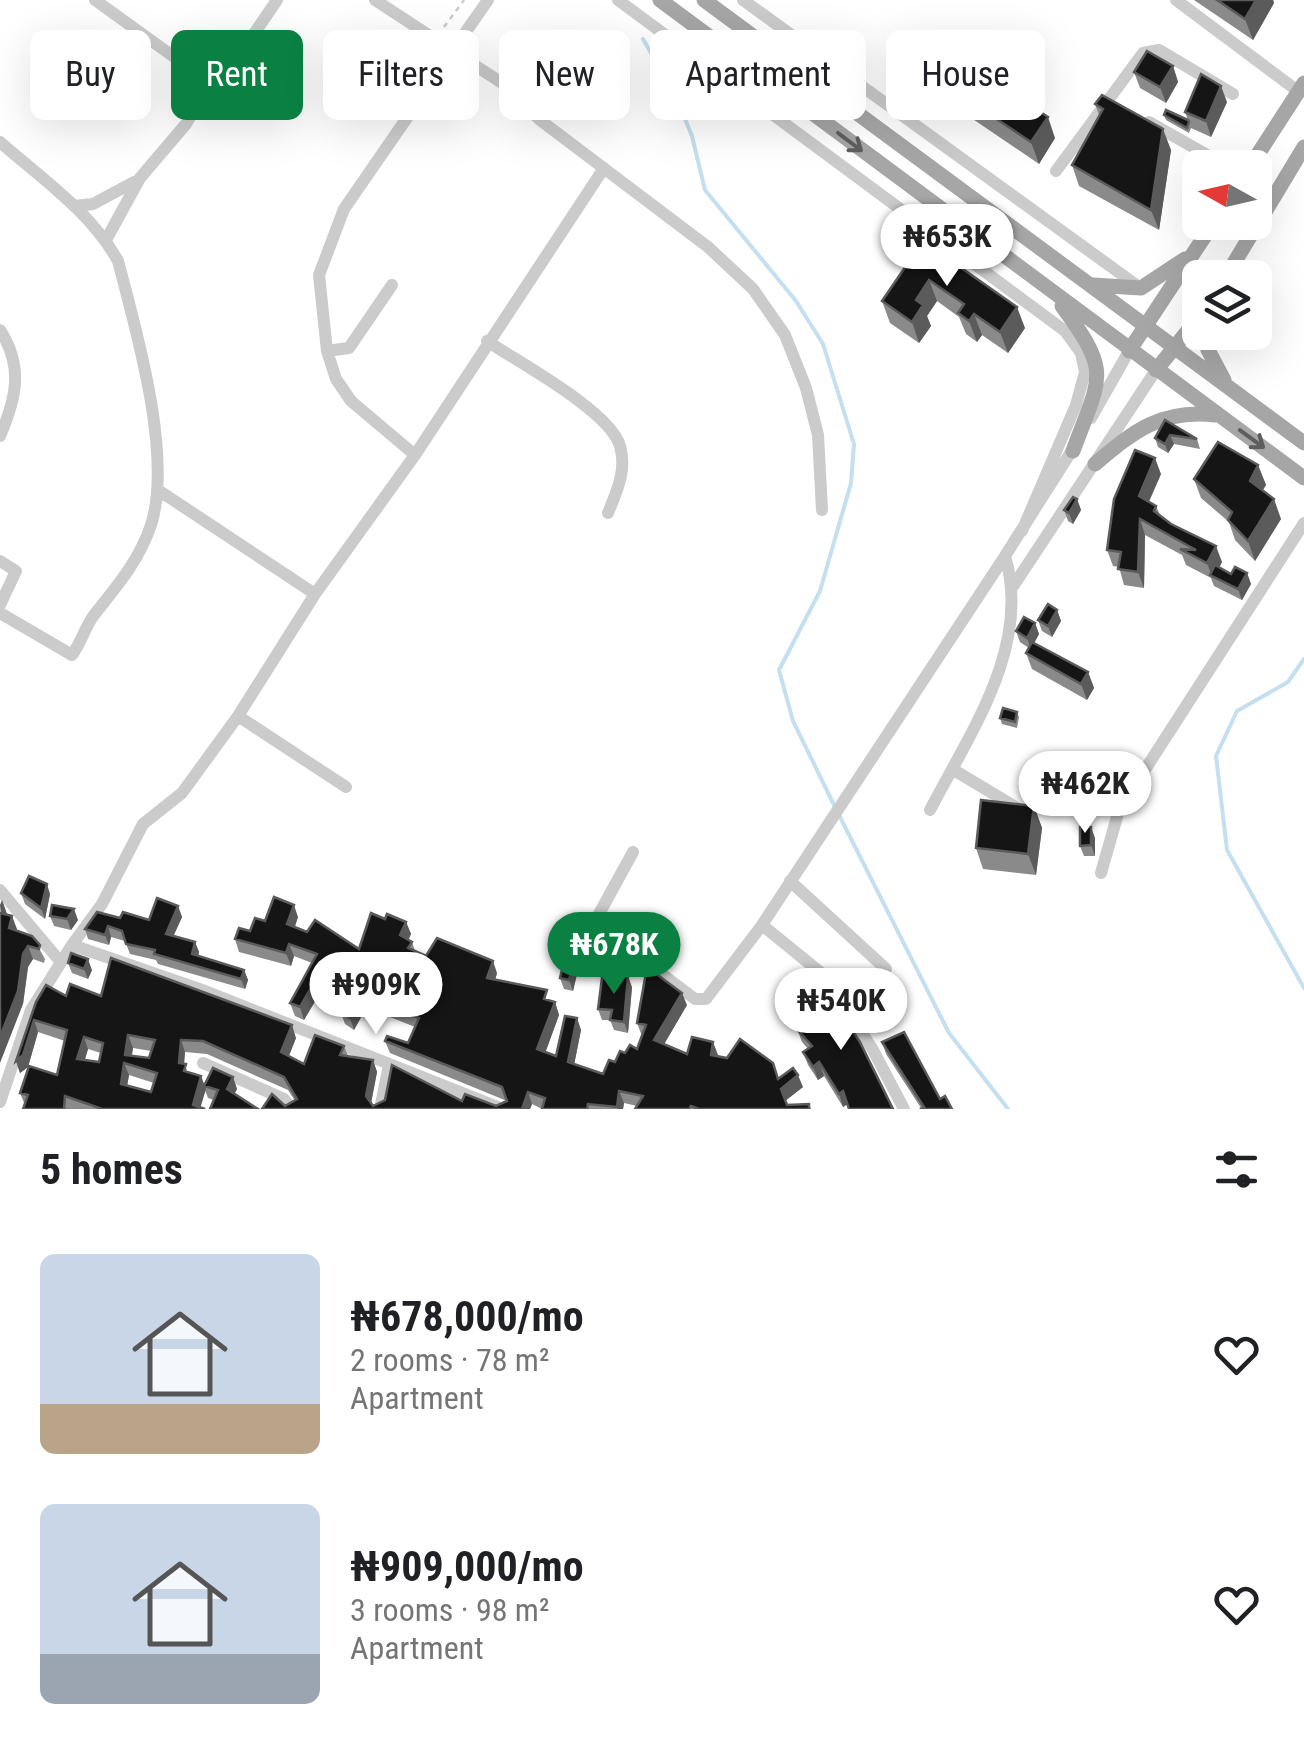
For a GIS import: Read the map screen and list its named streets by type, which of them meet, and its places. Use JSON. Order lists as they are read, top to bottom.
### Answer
{
  "north": "left",
  "page": {
    "chip": [
      "Buy",
      "Rent",
      "Filters",
      "New",
      "Apartment",
      "House"
    ],
    "price": [
      "₦653K",
      "₦462K",
      "₦678K",
      "₦909K",
      "₦540K"
    ],
    "heading": "5 homes",
    "list": [
      {
        "name": "₦678,000/mo",
        "note": "2 rooms · 78 m² · Apartment"
      },
      {
        "name": "₦909,000/mo",
        "note": "3 rooms · 98 m² · Apartment"
      }
    ]
  }
}
